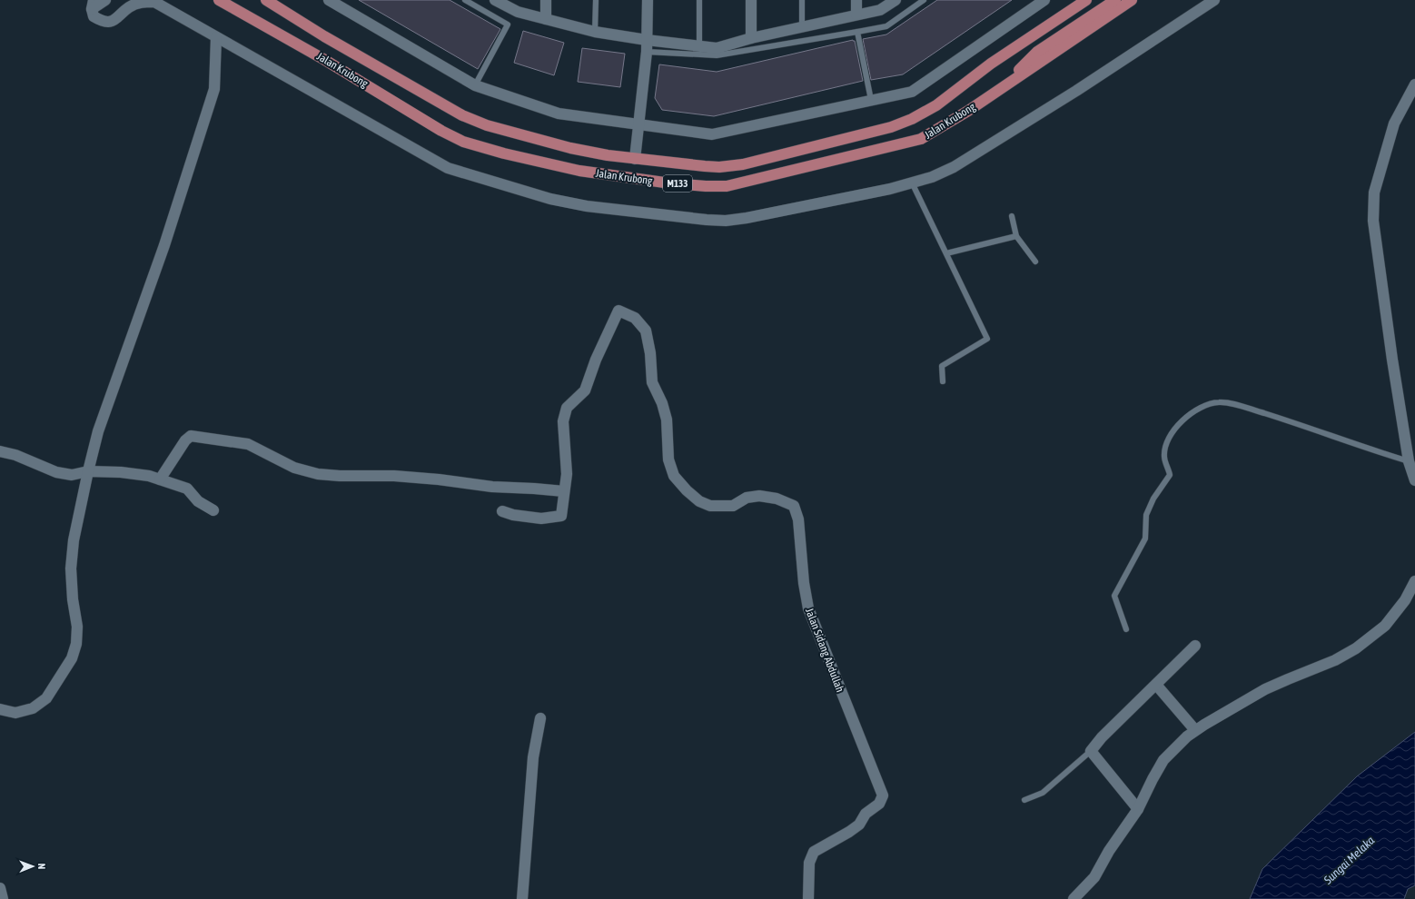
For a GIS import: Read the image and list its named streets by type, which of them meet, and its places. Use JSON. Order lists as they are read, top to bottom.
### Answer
{
  "streets": {
    "main road": ["Jalan Krubong", "M133"],
    "street": ["Jalan Sidang Abdullah"]
  },
  "water": ["Sungai Melaka"],
  "north": "right"
}
